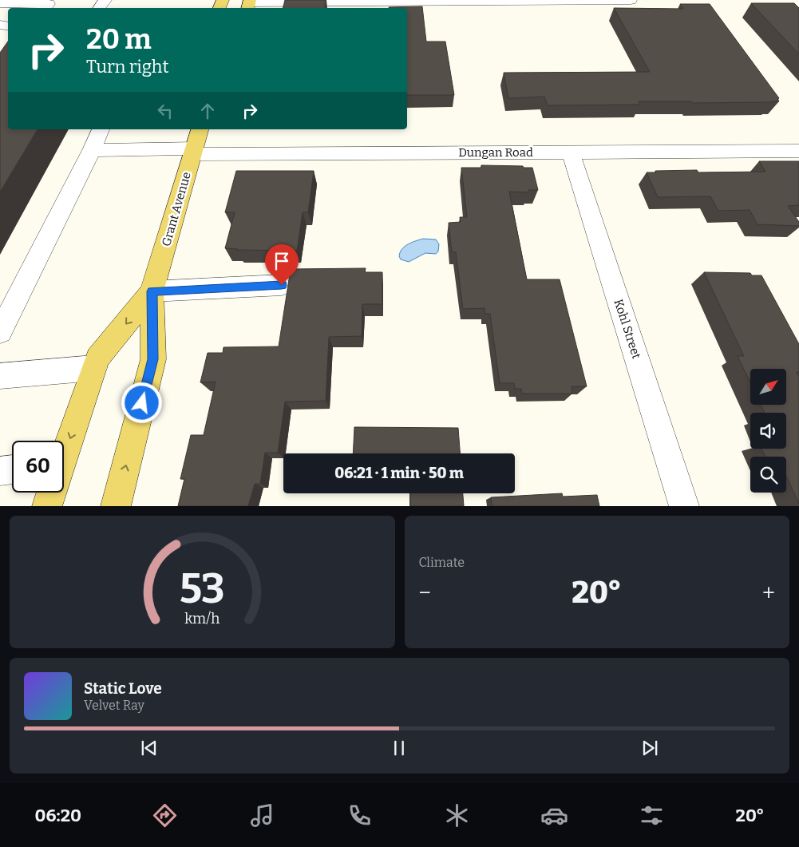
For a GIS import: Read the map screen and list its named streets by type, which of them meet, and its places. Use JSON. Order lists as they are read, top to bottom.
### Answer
{
  "streets": {
    "main road": ["Grant Avenue"],
    "street": ["Dungan Road", "Kohl Street"]
  },
  "crossings": [
    ["Dungan Road", "Grant Avenue"],
    ["Dungan Road", "Kohl Street"]
  ],
  "north": "top right",
  "page": {
    "turn": ["20 m", "Turn right"],
    "limit": "60",
    "trip": "06:21 · 1 min · 50 m",
    "tile": "Climate",
    "heat": ["−", "20°", "+"],
    "song": ["Static Love", "Velvet Ray"],
    "tabs": ["06:20", "20°"],
    "gauge": ["53", "km/h"]
  }
}
